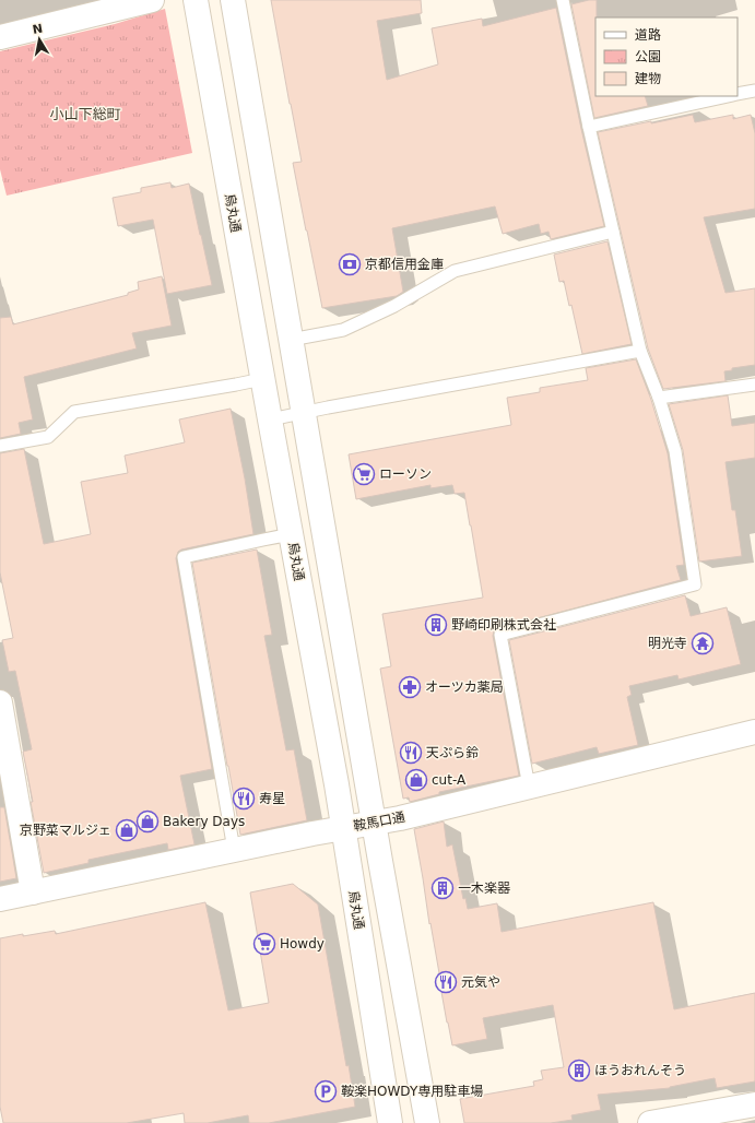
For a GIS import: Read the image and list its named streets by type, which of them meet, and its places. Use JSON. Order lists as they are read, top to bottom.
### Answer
{
  "streets": {
    "main road": ["烏丸通", "鞍馬口通"]
  },
  "crossings": [
    ["烏丸通", "鞍馬口通"]
  ],
  "districts": ["小山下総町"],
  "places": {
    "bank": ["京都信用金庫"],
    "supermarket": ["ローソン", "Howdy"],
    "building": ["野崎印刷株式会社", "一木楽器", "ほうおれんそう"],
    "temple": ["明光寺"],
    "pharmacy": ["オーツカ薬局"],
    "restaurant": ["天ぷら鈴", "寿星", "元気や"],
    "shop": ["cut-A", "Bakery Days", "京野菜マルジェ"],
    "parking": ["鞍楽HOWDY専用駐車場"]
  },
  "legend": ["道路", "公園", "建物"],
  "north": "top"
}
